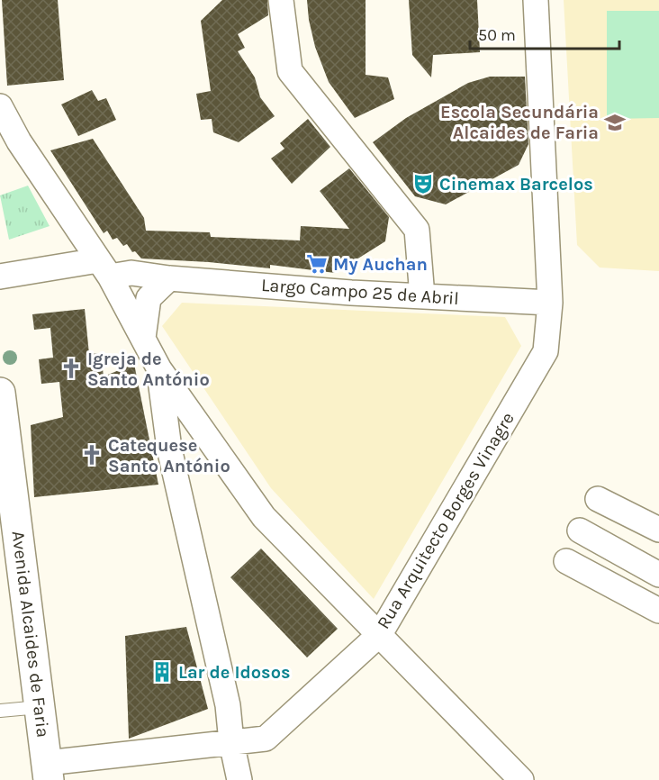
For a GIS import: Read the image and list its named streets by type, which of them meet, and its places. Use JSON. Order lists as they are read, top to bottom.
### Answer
{
  "streets": {
    "street": ["Largo Campo 25 de Abril", "Rua Arquitecto Borges Vinagre", "Avenida Alcaides de Faria"]
  },
  "crossings": [
    ["Largo Campo 25 de Abril", "Rua Arquitecto Borges Vinagre"],
    ["Rua Arquitecto Borges Vinagre", "Avenida Alcaides de Faria"]
  ],
  "places": {
    "school or university": ["Escola Secundária Alcaides de Faria"],
    "theatre": ["Cinemax Barcelos"],
    "supermarket": ["My Auchan"],
    "church": ["Igreja de Santo António", "Catequese Santo António"],
    "building": ["Lar de Idosos"]
  },
  "scale_bar": "50 m"
}
